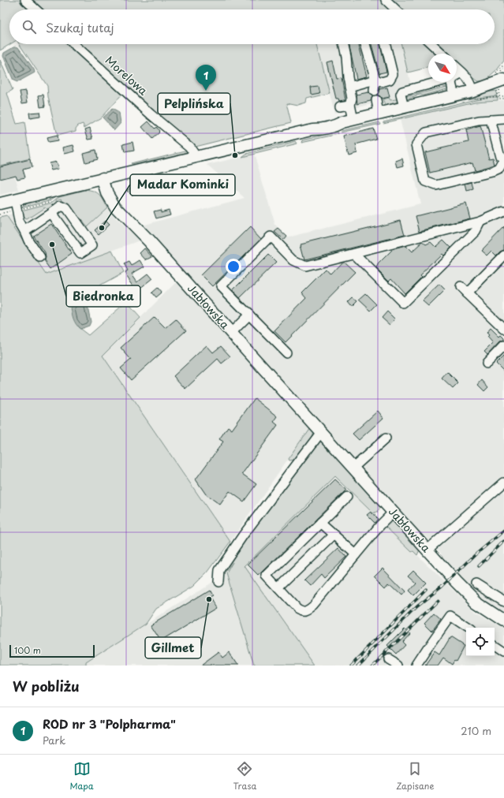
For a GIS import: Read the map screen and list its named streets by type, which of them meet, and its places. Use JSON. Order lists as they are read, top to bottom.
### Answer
{
  "streets": {
    "main road": ["Jabłowska"],
    "street": ["Morelowa"]
  },
  "places": [
    "Pelplińska",
    "Madar Kominki",
    "Biedronka",
    "Gillmet"
  ],
  "scale_bar": "100 m",
  "north": "bottom right",
  "page": {
    "search": "Szukaj tutaj",
    "pins": "1",
    "scale": "100 m",
    "heading": "W pobliżu",
    "list": [
      {
        "mark": "1",
        "name": "ROD nr 3 \"Polpharma\"",
        "note": "Park",
        "value": "210 m"
      }
    ],
    "nav": ["Mapa", "Trasa", "Zapisane"]
  }
}
